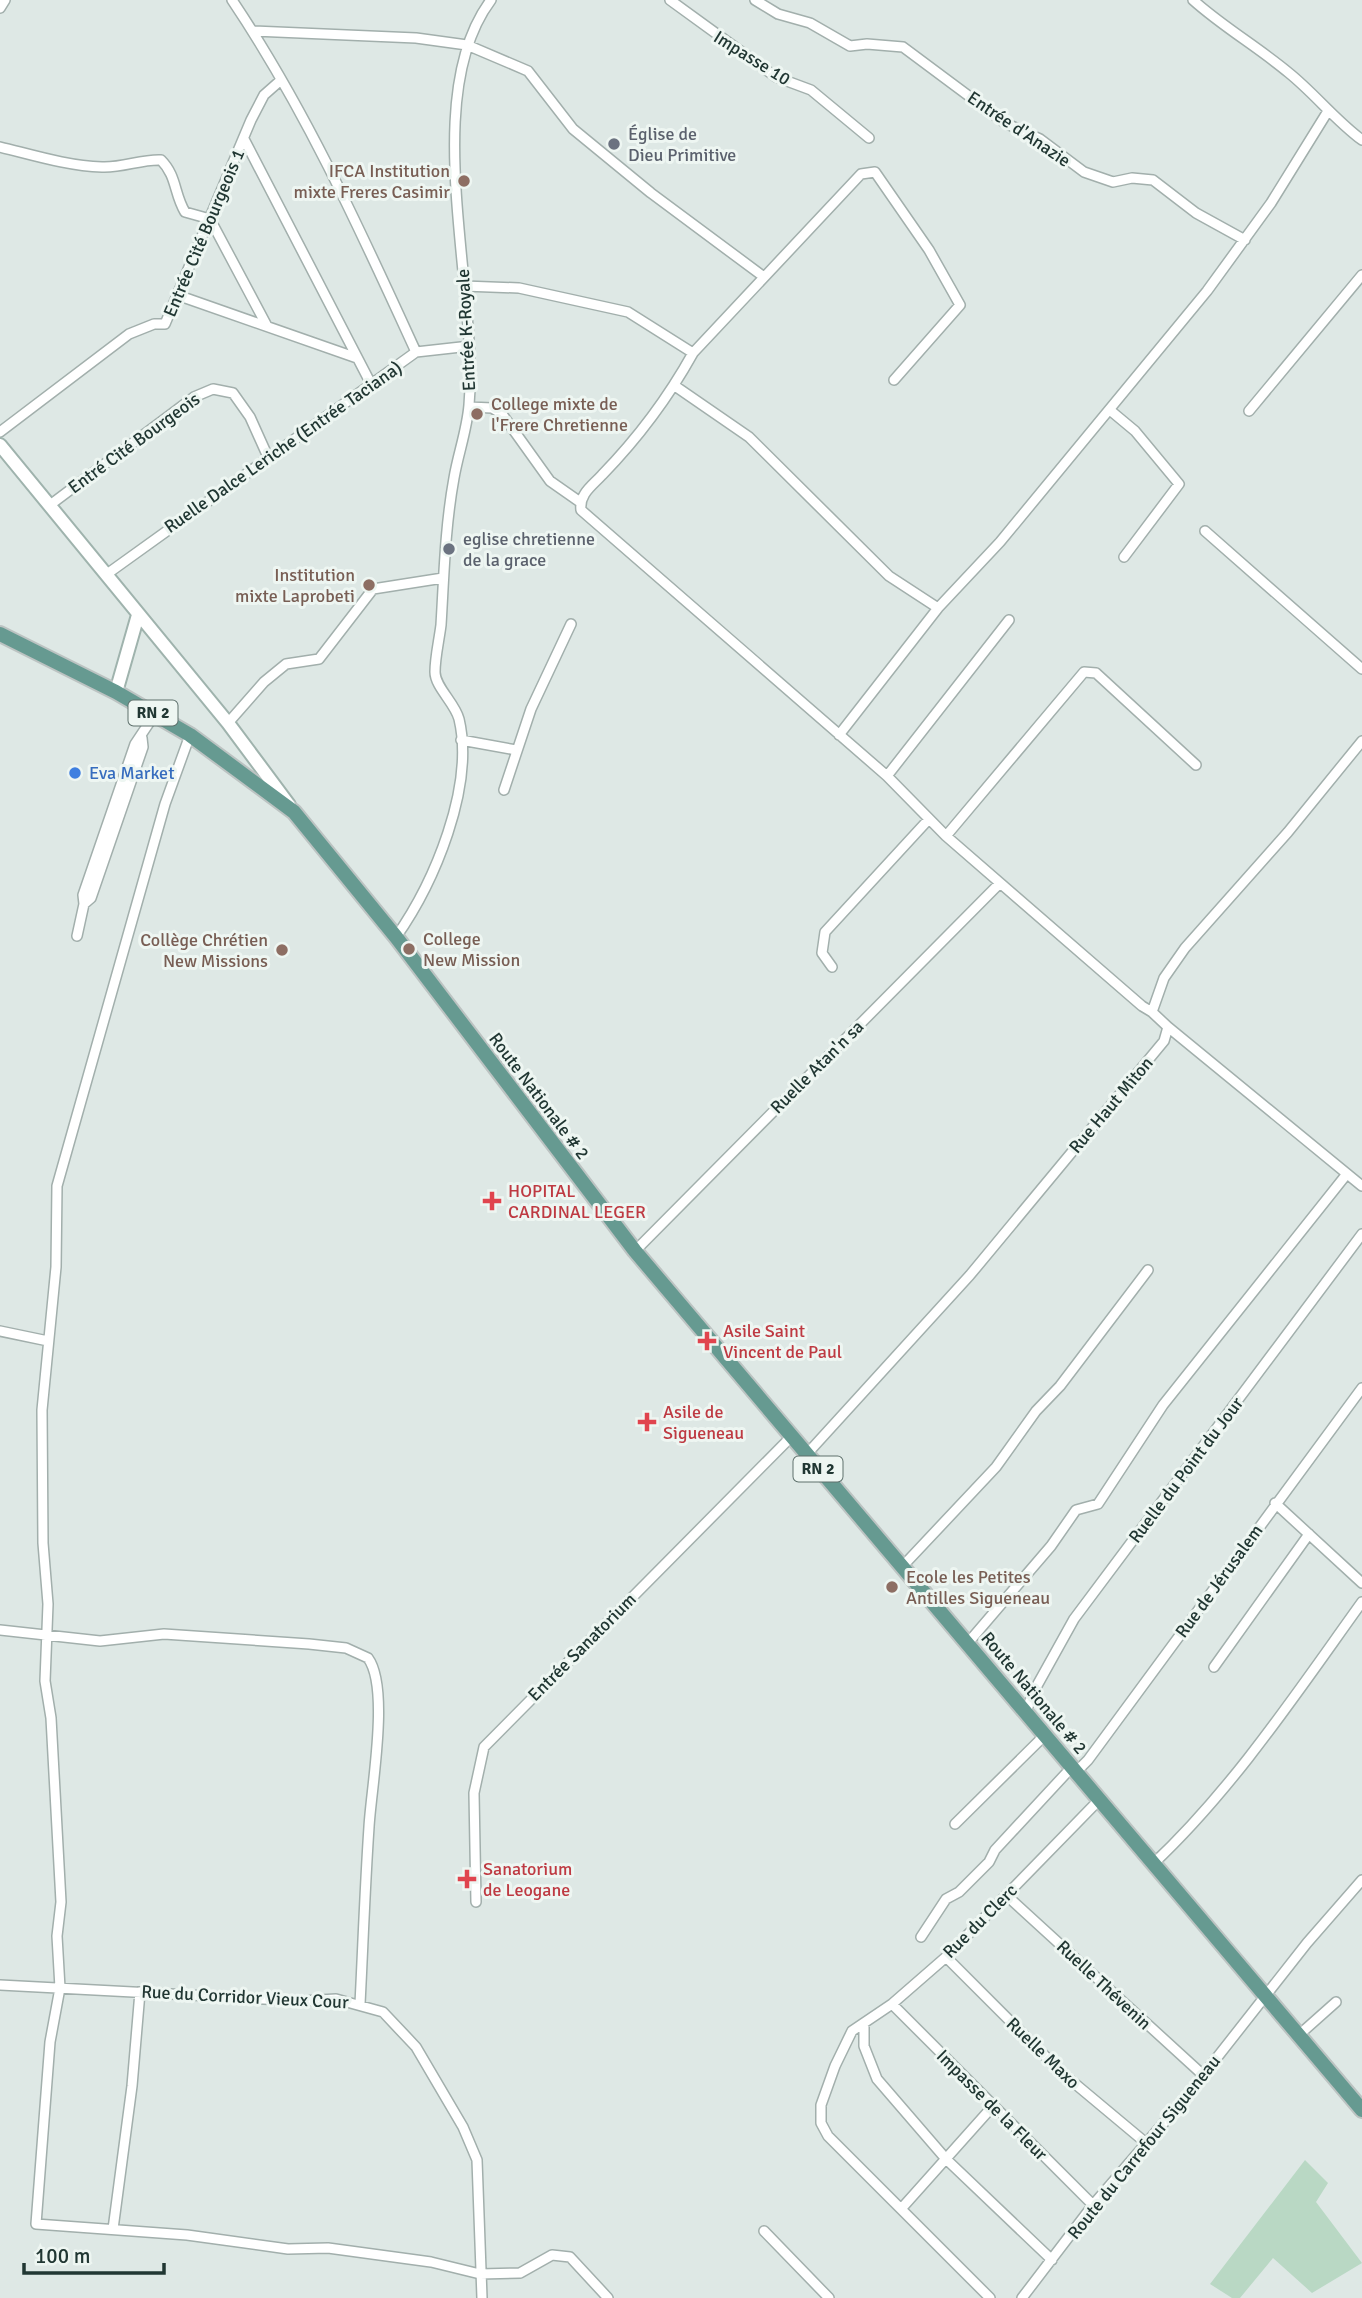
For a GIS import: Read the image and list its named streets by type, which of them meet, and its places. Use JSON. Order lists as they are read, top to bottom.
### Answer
{
  "streets": {
    "main road": ["RN 2", "Route Nationale # 2"],
    "street": [
      "Impasse 10",
      "Entrée d'Anazie",
      "Entrée Cité Bourgeois 1",
      "Entrée K-Royale",
      "Entré Cité Bourgeois",
      "Ruelle Dalce Leriche (Entrée Taciana)",
      "Ruelle Atan'n sa",
      "Rue Haut Miton",
      "Ruelle du Point du Jour",
      "Rue de Jérusalem",
      "Entrée Sanatorium",
      "Rue du Clerc",
      "Ruelle Thévenin",
      "Rue du Corridor Vieux Cour",
      "Ruelle Maxo",
      "Impasse de la Fleur",
      "Route du Carrefour Sigueneau"
    ]
  },
  "crossings": [
    ["Entrée K-Royale", "Ruelle Dalce Leriche (Entrée Taciana)"],
    ["Entrée K-Royale", "Route Nationale # 2"],
    ["Entré Cité Bourgeois", "Ruelle Dalce Leriche (Entrée Taciana)"],
    ["Ruelle Atan'n sa", "Route Nationale # 2"],
    ["Route Nationale # 2", "Rue Haut Miton"],
    ["Route Nationale # 2", "Ruelle du Point du Jour"],
    ["Route Nationale # 2", "Rue de Jérusalem"],
    ["Route Nationale # 2", "Entrée Sanatorium"],
    ["Route Nationale # 2", "Rue du Clerc"],
    ["Route Nationale # 2", "Route du Carrefour Sigueneau"],
    ["Rue du Clerc", "Ruelle Thévenin"],
    ["Rue du Clerc", "Ruelle Maxo"],
    ["Rue du Clerc", "Impasse de la Fleur"],
    ["Ruelle Thévenin", "Route du Carrefour Sigueneau"],
    ["Ruelle Maxo", "Route du Carrefour Sigueneau"],
    ["Impasse de la Fleur", "Route du Carrefour Sigueneau"]
  ],
  "places": {
    "other": [
      "Église de Dieu Primitive",
      "IFCA Institution mixte Freres Casimir",
      "College mixte de l'Frere Chretienne",
      "eglise chretienne de la grace",
      "Institution mixte Laprobeti",
      "Eva Market",
      "College New Mission",
      "Collège Chrétien New Missions",
      "Ecole les Petites Antilles Sigueneau"
    ],
    "health": [
      "HOPITAL CARDINAL LEGER",
      "Asile Saint Vincent de Paul",
      "Asile de Sigueneau",
      "Sanatorium de Leogane"
    ]
  },
  "scale_bar": "100 m"
}
